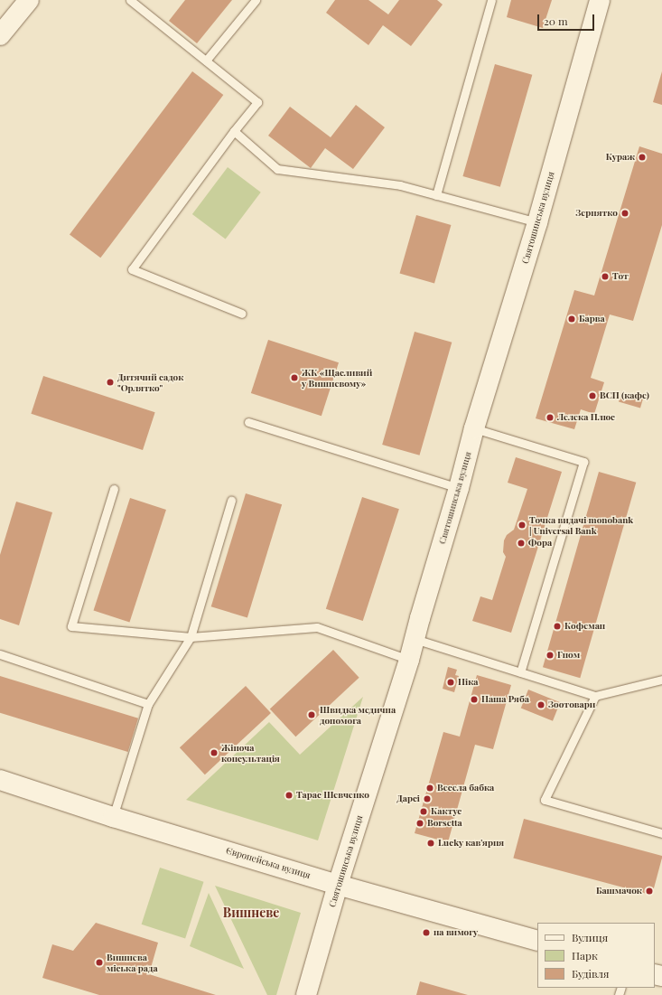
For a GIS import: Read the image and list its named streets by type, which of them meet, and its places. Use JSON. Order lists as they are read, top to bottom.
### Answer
{
  "streets": {
    "street": ["Святошинська вулиця", "Європейська вулиця"]
  },
  "crossings": [
    ["Святошинська вулиця", "Європейська вулиця"]
  ],
  "districts": ["Вишневе"],
  "places": [
    "Кураж",
    "Зернятко",
    "Тот",
    "Барва",
    "ЖК «Щасливий у Вишневому»",
    "Дитячий садок \"Орлятко\"",
    "ВСП (кафе)",
    "Лелека Плюс",
    "Точка видачі monobank | Universal Bank",
    "Фора",
    "Кофеман",
    "Гном",
    "Ніка",
    "Наша Ряба",
    "Зоотовари",
    "Швидка медична допомога",
    "Жіноча консультація",
    "Весела бабка",
    "Тарас Шевченко",
    "Дарсі",
    "Кактус",
    "Borsetta",
    "Lucky кав'ярня",
    "Башмачок",
    "на вимогу",
    "Вишнева міська рада"
  ],
  "legend": ["Вулиця", "Парк", "Будівля"],
  "scale_bar": "20 m"
}
